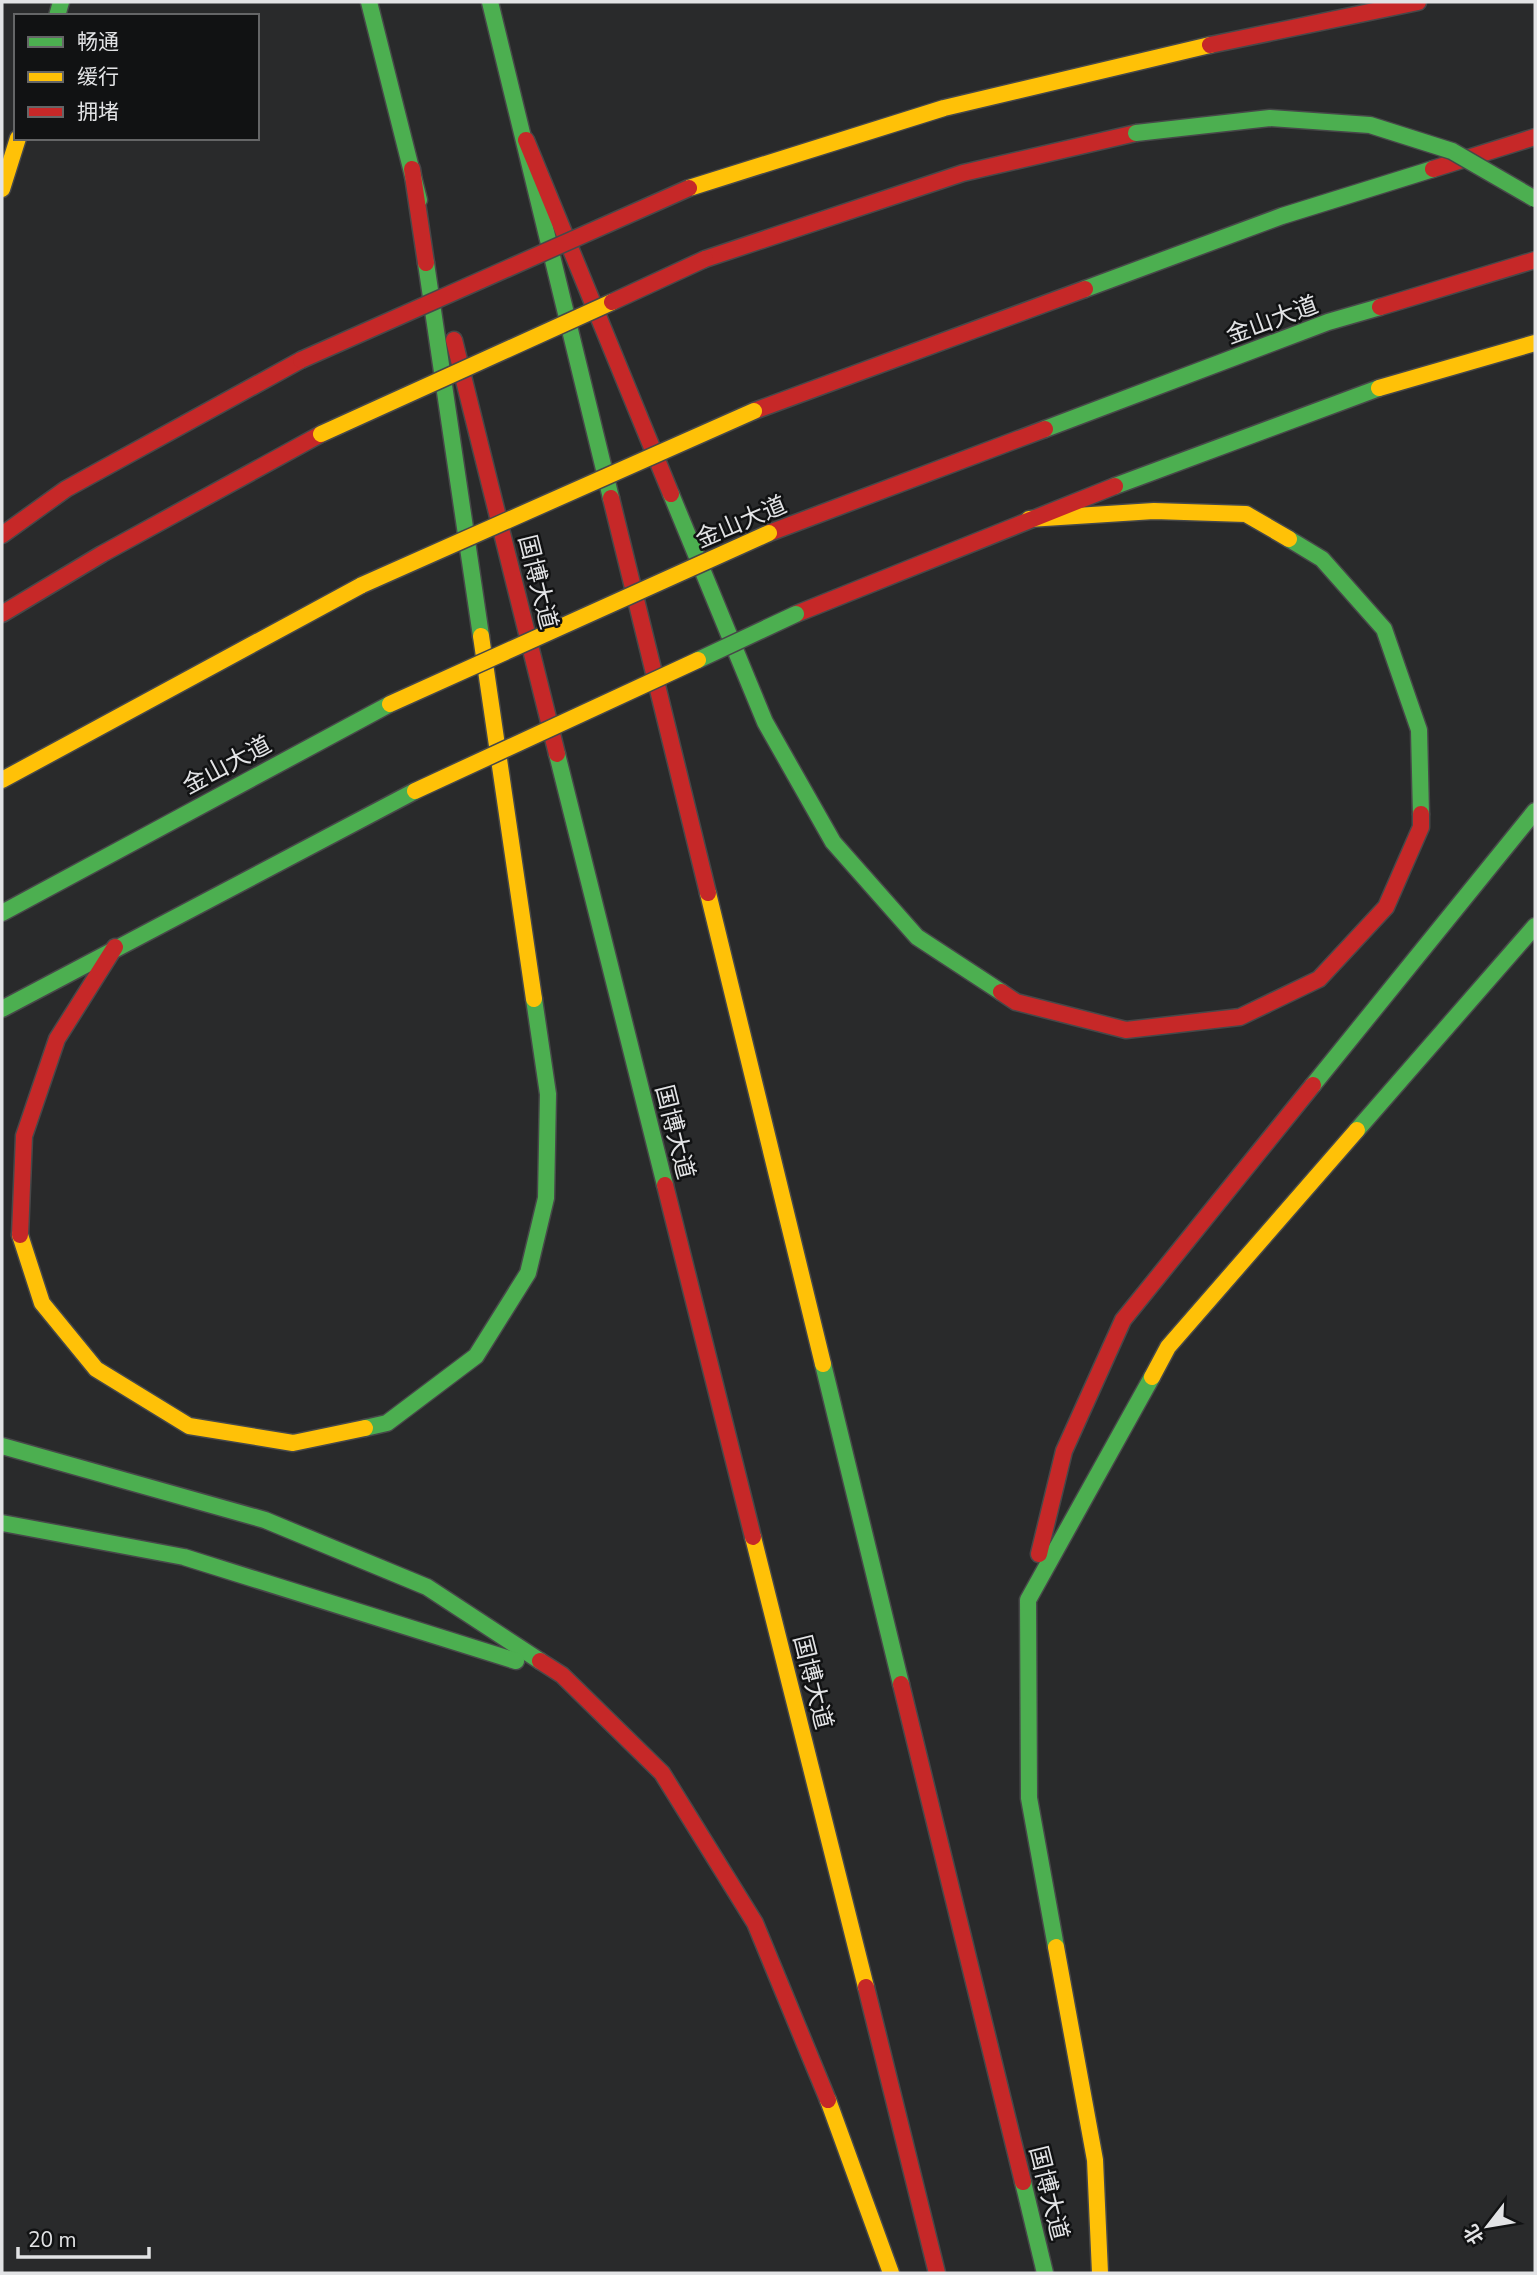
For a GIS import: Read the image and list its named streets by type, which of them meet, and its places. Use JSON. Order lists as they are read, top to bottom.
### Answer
{
  "streets": {
    "main road": ["金山大道", "国博大道"]
  },
  "legend": ["畅通", "缓行", "拥堵"],
  "scale_bar": "20 m",
  "north": "bottom left"
}
